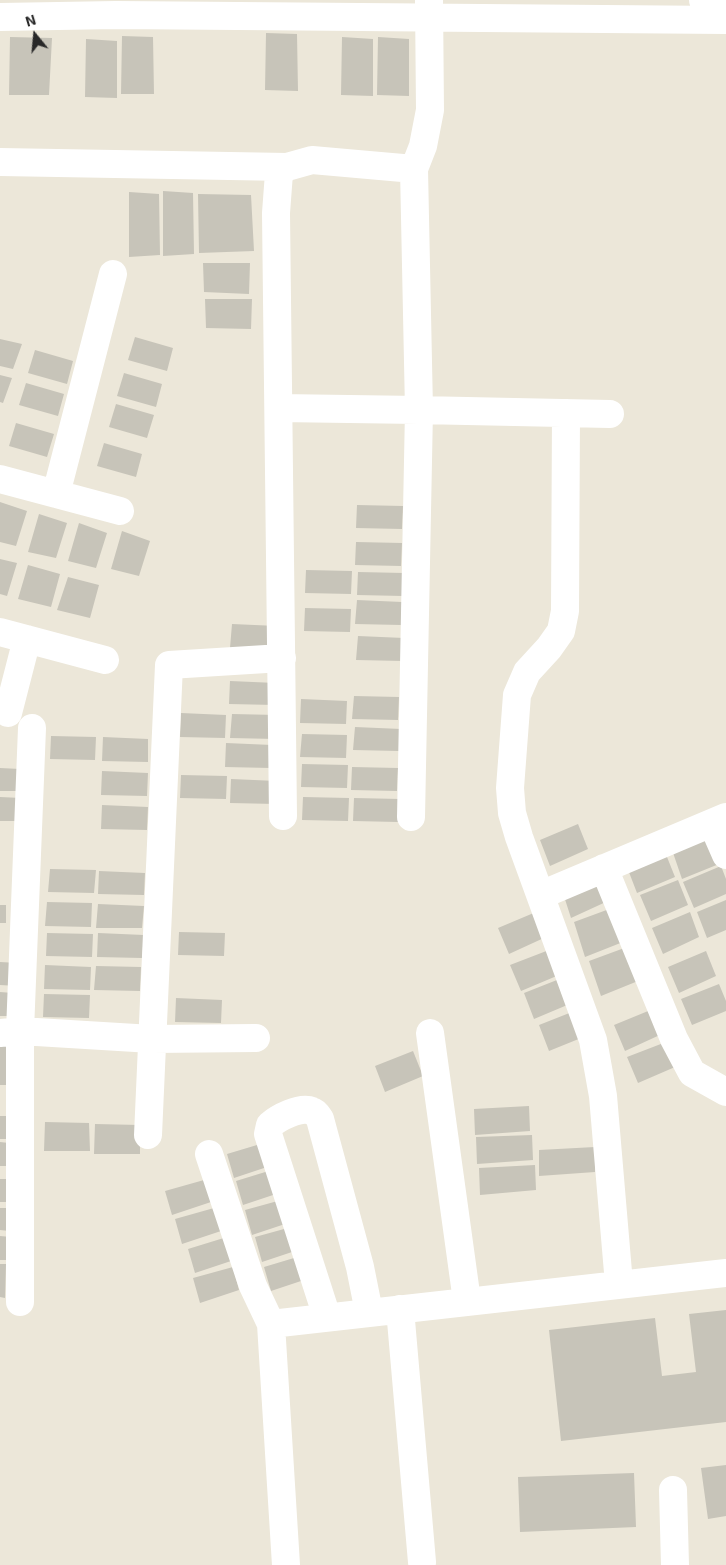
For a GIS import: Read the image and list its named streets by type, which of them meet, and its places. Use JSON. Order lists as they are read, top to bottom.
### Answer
{
  "north": "top"
}
